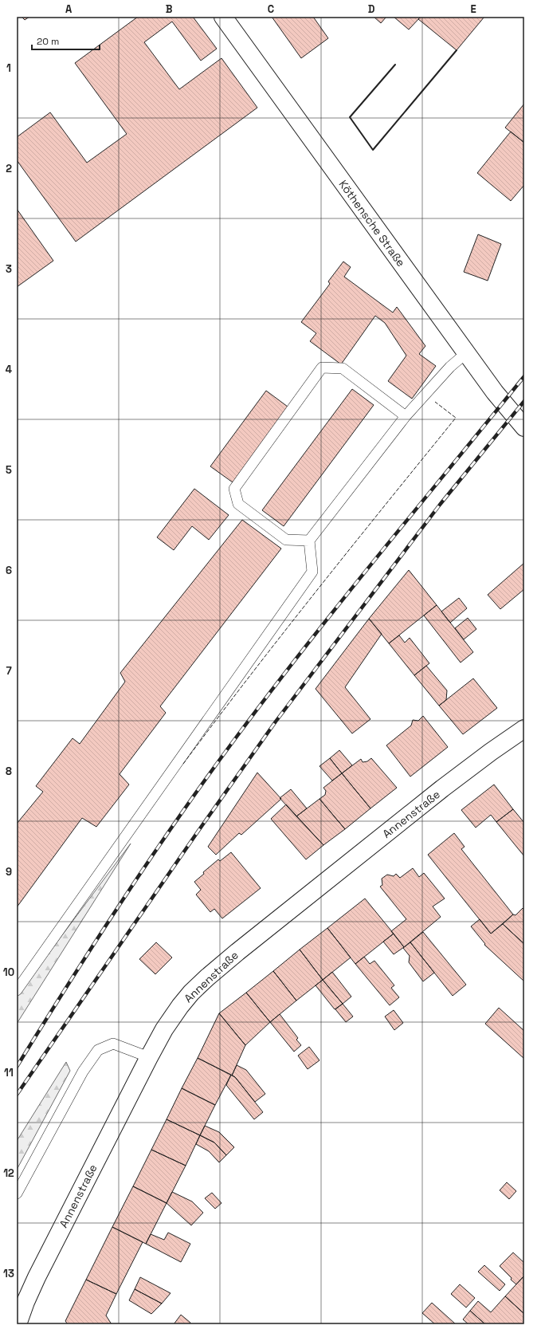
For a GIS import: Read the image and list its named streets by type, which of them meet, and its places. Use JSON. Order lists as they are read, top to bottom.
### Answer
{
  "streets": {
    "main road": ["Köthensche Straße", "Annenstraße"]
  },
  "scale_bar": "20 m",
  "grid": {
    "columns": [
      "A",
      "B",
      "C",
      "D",
      "E"
    ],
    "rows": [
      "1",
      "2",
      "3",
      "4",
      "5",
      "6",
      "7",
      "8",
      "9",
      "10",
      "11",
      "12",
      "13"
    ]
  }
}
